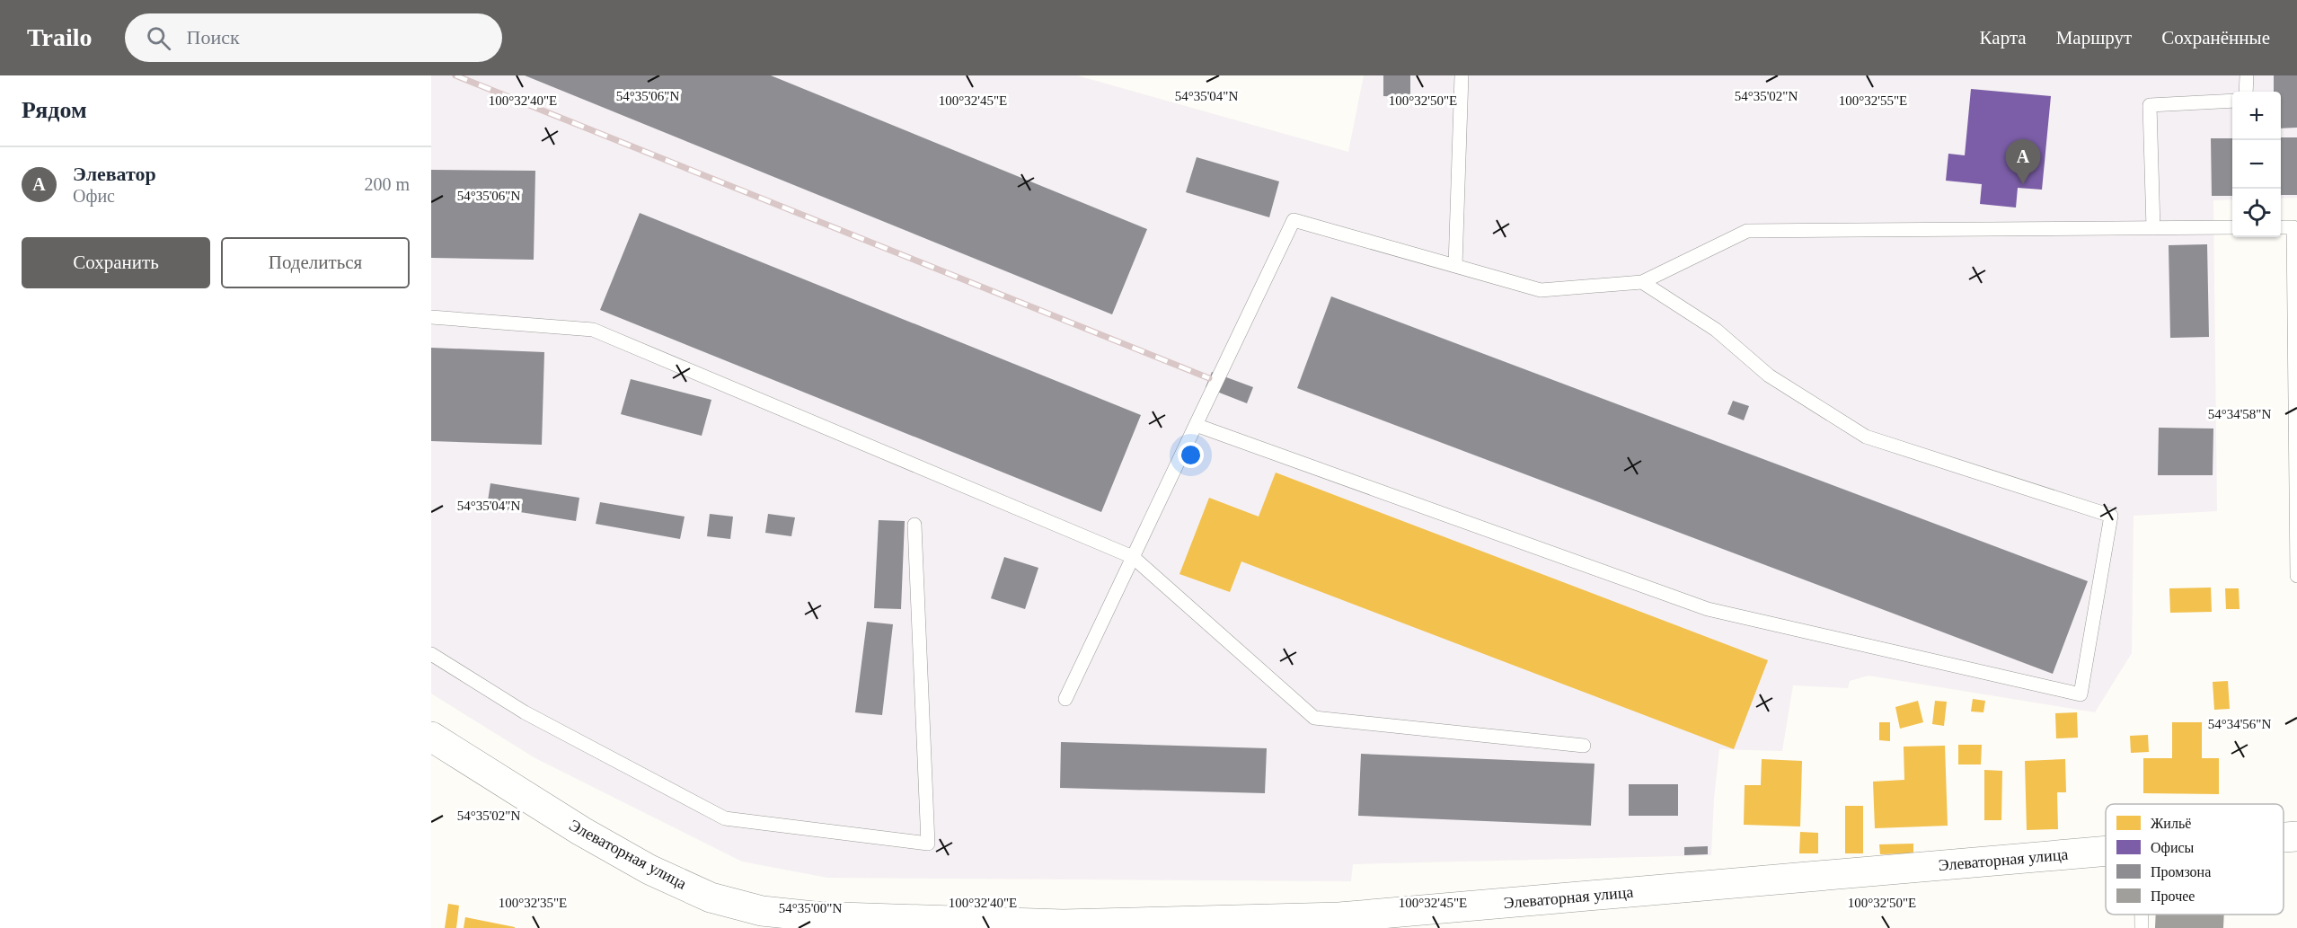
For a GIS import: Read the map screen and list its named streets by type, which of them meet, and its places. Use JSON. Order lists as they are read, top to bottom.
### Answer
{
  "streets": {
    "street": ["Элеваторная улица"]
  },
  "legend": [
    "Жильё",
    "Офисы",
    "Промзона",
    "Прочее"
  ],
  "page": {
    "header": "Trailo",
    "search": "Поиск",
    "nav": ["Карта", "Маршрут", "Сохранённые"],
    "heading": "Рядом",
    "map_buttons": ["+", "−"],
    "pins": "A",
    "list": [
      {
        "mark": "A",
        "name": "Элеватор",
        "note": "Офис",
        "value": "200 m"
      }
    ],
    "buttons": ["Сохранить", "Поделиться"]
  },
  "coordinates": [
    "54°35'06\"N",
    "54°35'04\"N",
    "54°35'02\"N",
    "100°32'40\"E",
    "100°32'45\"E",
    "100°32'50\"E",
    "100°32'55\"E",
    "54°34'58\"N",
    "54°34'56\"N",
    "100°32'35\"E",
    "54°35'00\"N"
  ]
}
